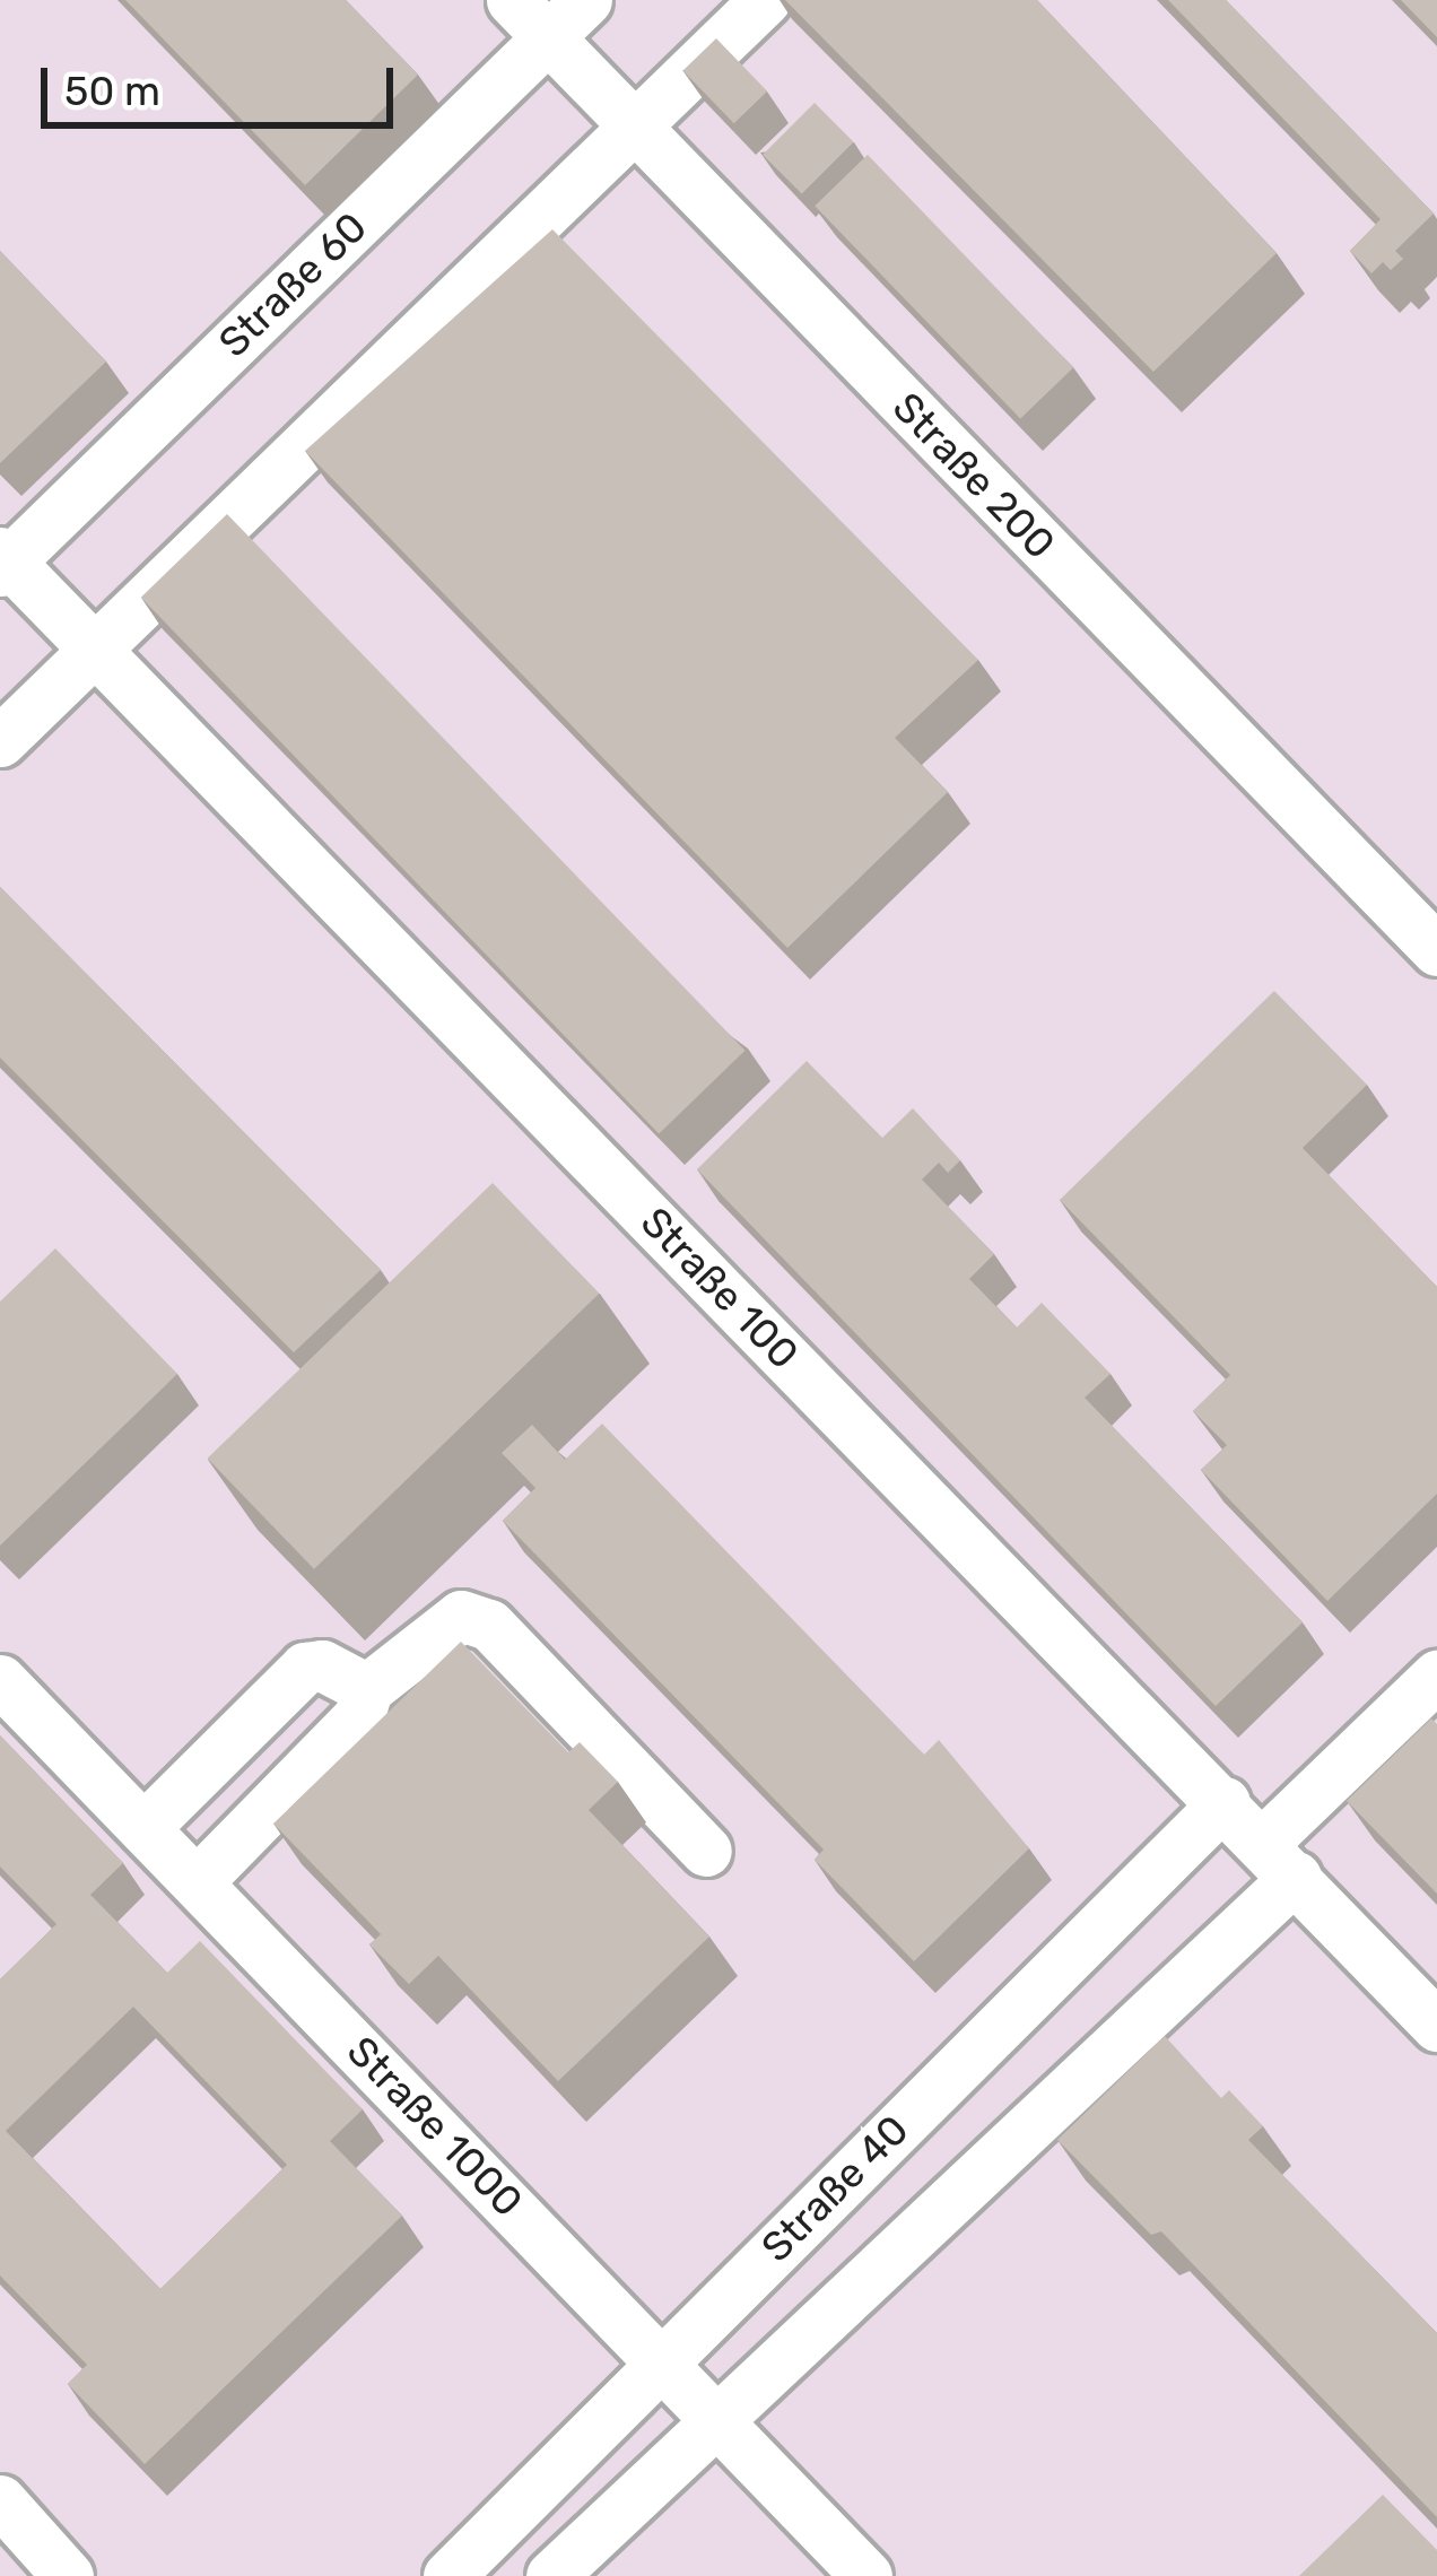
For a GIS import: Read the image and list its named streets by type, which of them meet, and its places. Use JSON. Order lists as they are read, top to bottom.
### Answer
{
  "streets": {
    "street": [
      "Straße 60",
      "Straße 200",
      "Straße 100",
      "Straße 1000",
      "Straße 40"
    ]
  },
  "crossings": [
    ["Straße 60", "Straße 200"],
    ["Straße 60", "Straße 100"],
    ["Straße 100", "Straße 40"],
    ["Straße 1000", "Straße 40"]
  ],
  "scale_bar": "50 m"
}
